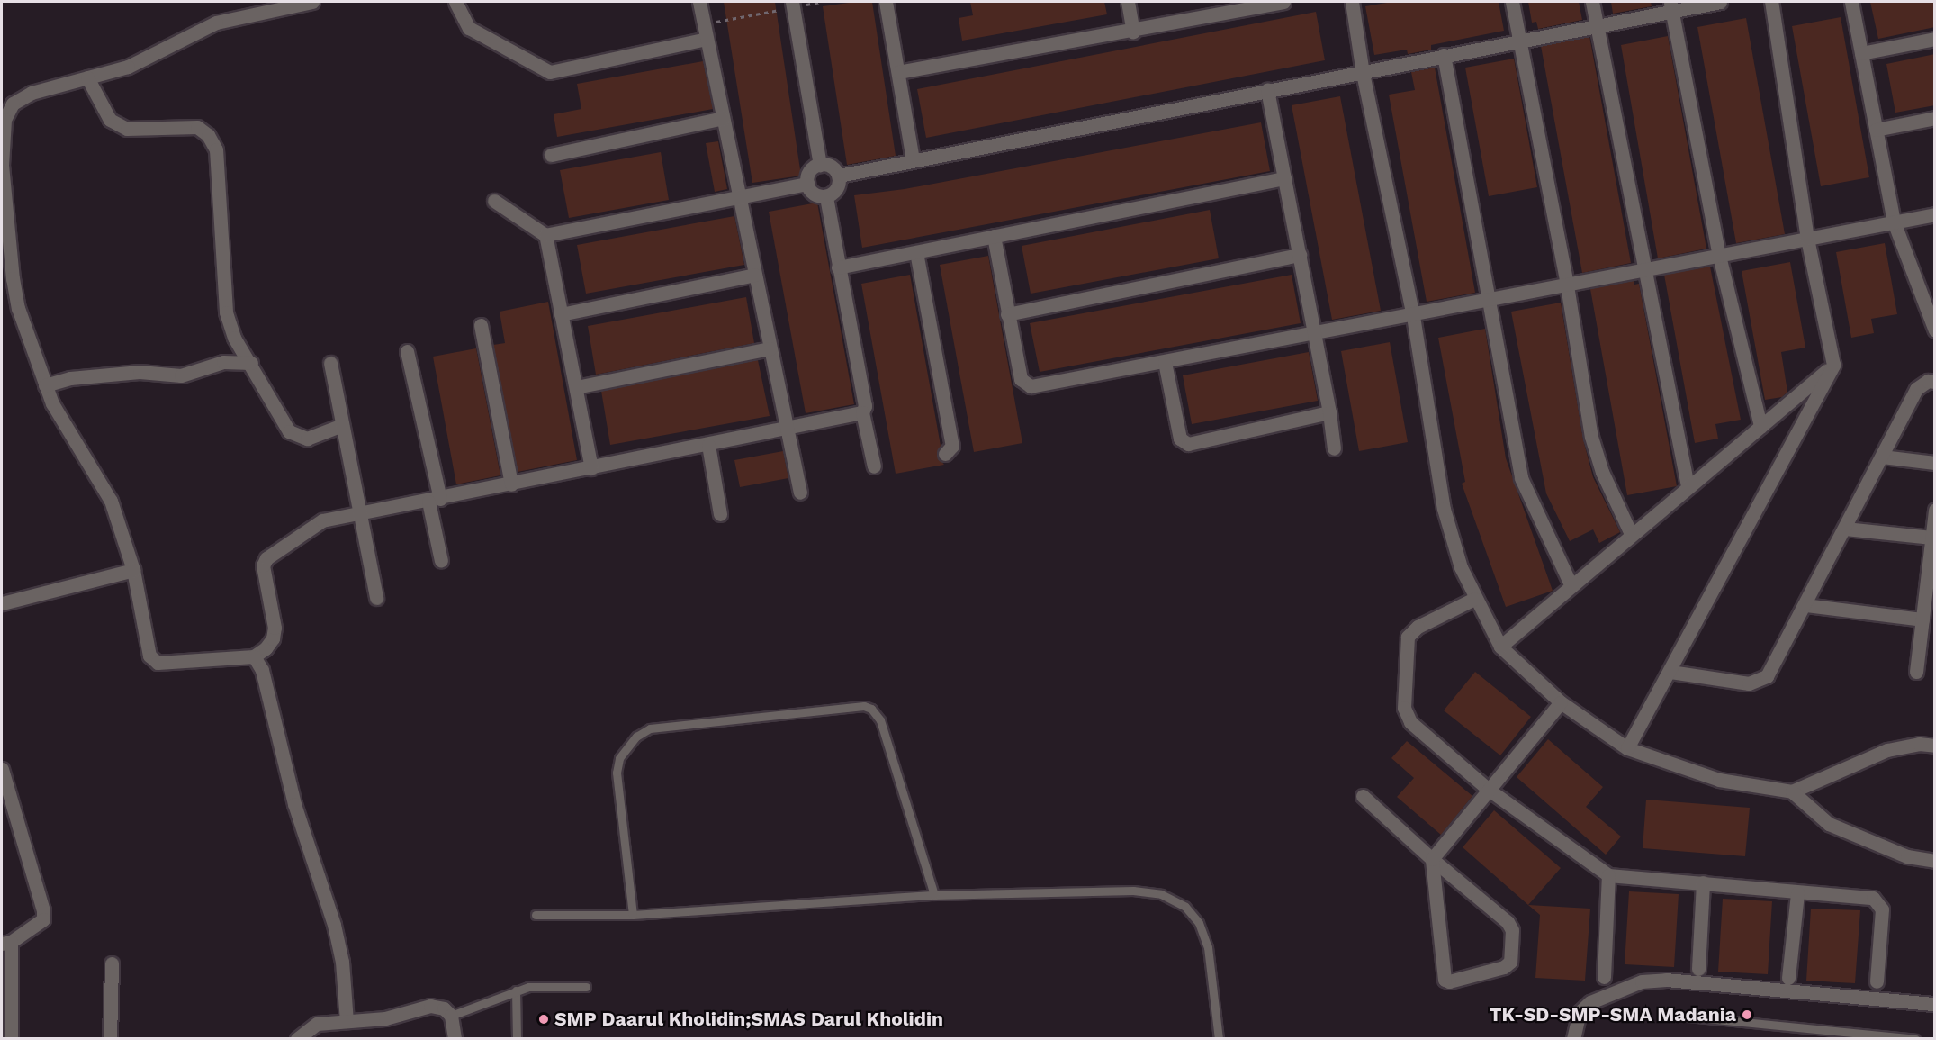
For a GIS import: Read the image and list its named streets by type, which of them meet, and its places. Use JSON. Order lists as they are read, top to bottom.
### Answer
{
  "places": ["TK-SD-SMP-SMA Madania", "SMP Daarul Kholidin;SMAS Darul Kholidin"]
}
